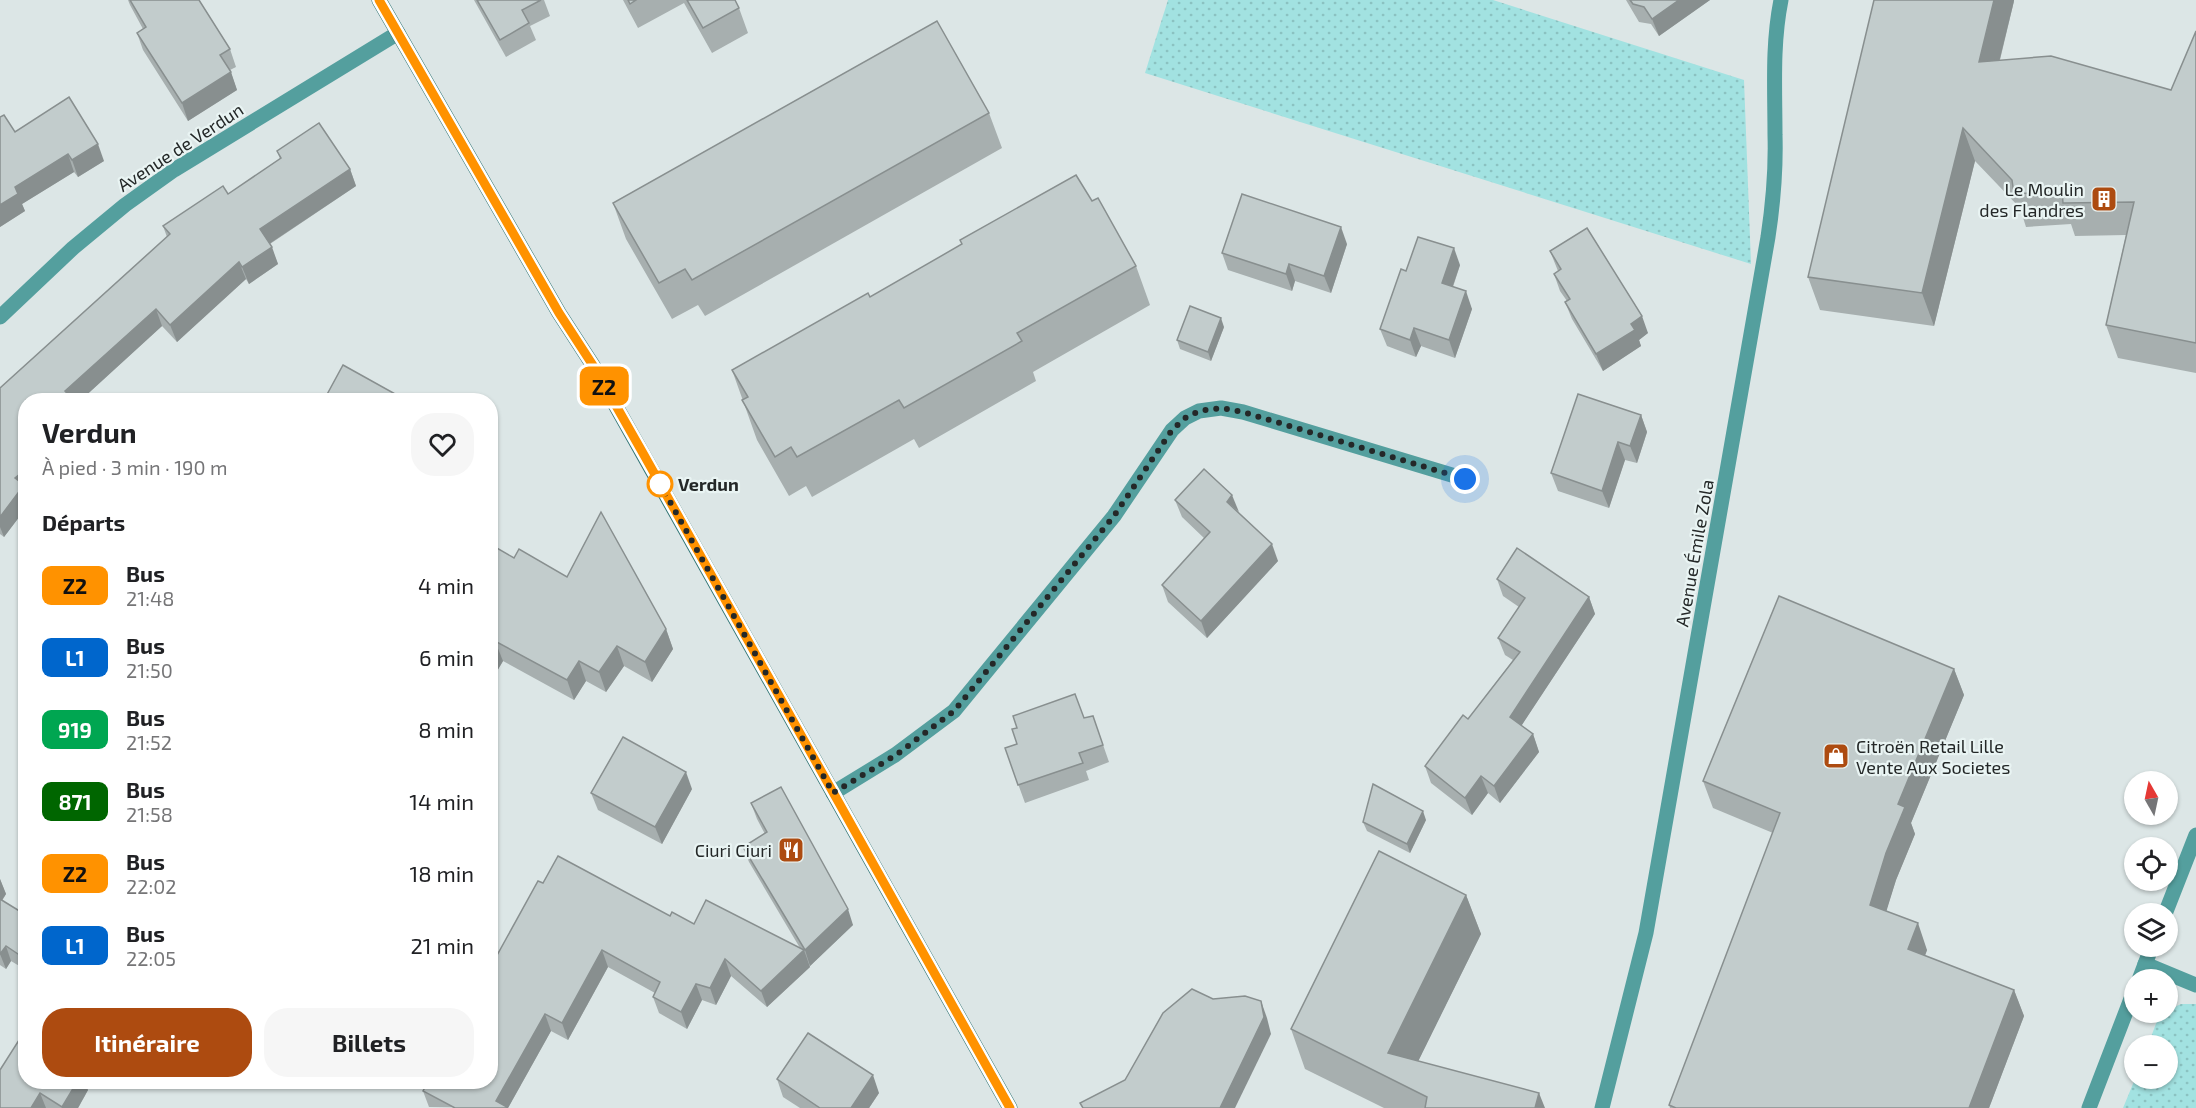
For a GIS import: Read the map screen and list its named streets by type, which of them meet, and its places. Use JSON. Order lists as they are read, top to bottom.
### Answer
{
  "streets": {
    "street": ["Avenue de Verdun", "Avenue Émile Zola"]
  },
  "places": {
    "building": ["Le Moulin des Flandres"],
    "other": ["Verdun"],
    "shop": ["Citroën Retail Lille Vente Aux Societes"],
    "restaurant": ["Ciuri Ciuri"]
  },
  "lines": ["bus line Z2"],
  "north": "top",
  "page": {
    "on_map": "Z2",
    "heading": [
      ["Verdun", "À pied · 3 min · 190 m"],
      "Départs"
    ],
    "list": [
      {
        "mark": "Z2",
        "name": "Bus",
        "note": "21:48",
        "value": "4 min"
      },
      {
        "mark": "L1",
        "name": "Bus",
        "note": "21:50",
        "value": "6 min"
      },
      {
        "mark": "919",
        "name": "Bus",
        "note": "21:52",
        "value": "8 min"
      },
      {
        "mark": "871",
        "name": "Bus",
        "note": "21:58",
        "value": "14 min"
      },
      {
        "mark": "Z2",
        "name": "Bus",
        "note": "22:02",
        "value": "18 min"
      },
      {
        "mark": "L1",
        "name": "Bus",
        "note": "22:05",
        "value": "21 min"
      }
    ],
    "map_buttons": ["+", "−"],
    "buttons": ["Itinéraire", "Billets"]
  }
}
